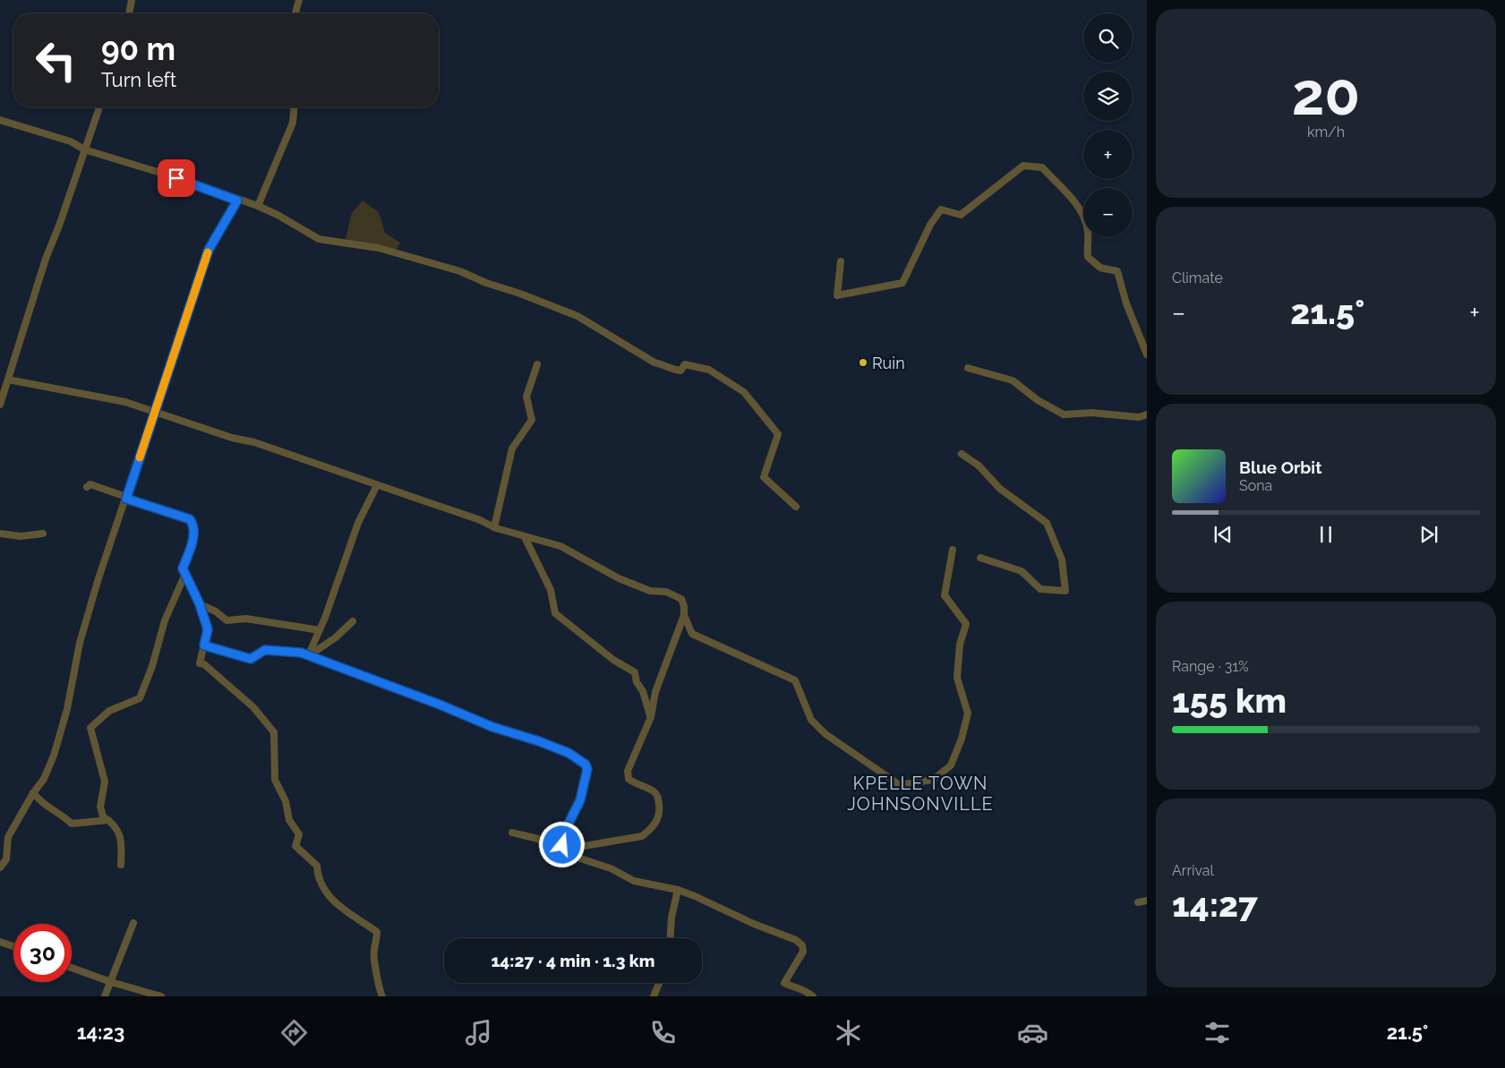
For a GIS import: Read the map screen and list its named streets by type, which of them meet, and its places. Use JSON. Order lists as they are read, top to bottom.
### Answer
{
  "districts": ["KPELLE TOWN JOHNSONVILLE"],
  "places": ["Ruin"],
  "page": {
    "tile": [
      ["20", "km/h"],
      "Climate",
      ["Range · 31%", "155 km"],
      ["Arrival", "14:27"]
    ],
    "map_buttons": ["+", "−"],
    "turn": ["90 m", "Turn left"],
    "heat": ["−", "21.5°", "+"],
    "song": ["Blue Orbit", "Sona"],
    "limit": "30",
    "trip": "14:27 · 4 min · 1.3 km",
    "tabs": ["14:23", "21.5°"]
  }
}
